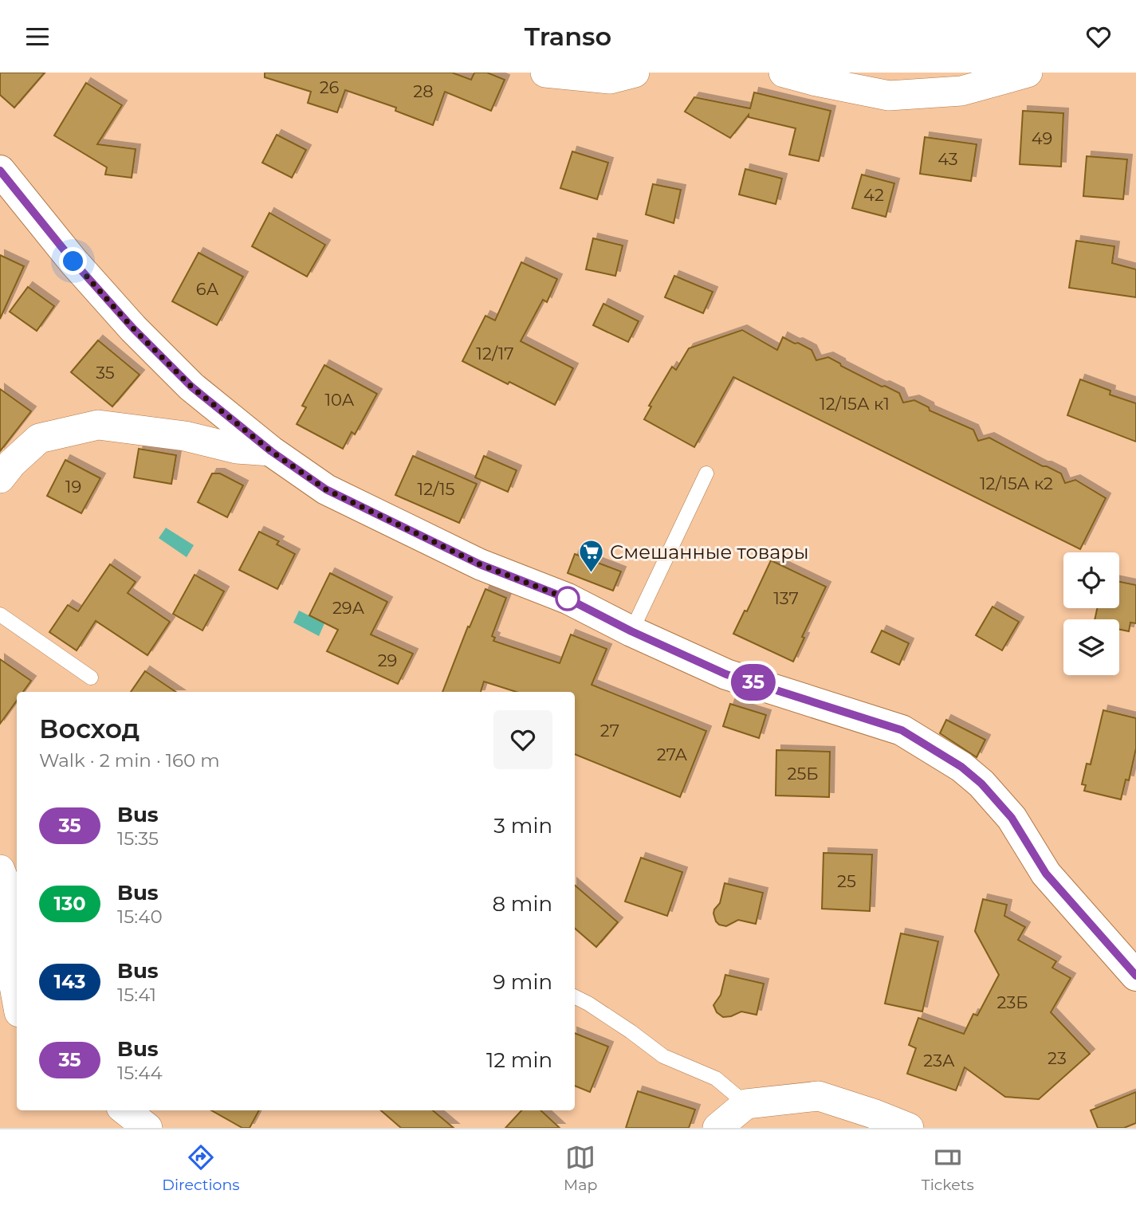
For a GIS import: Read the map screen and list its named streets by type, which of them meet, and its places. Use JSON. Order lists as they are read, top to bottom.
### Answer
{
  "places": {
    "supermarket": ["Смешанные товары"]
  },
  "lines": ["bus line 35"],
  "house_numbers": [
    "26",
    "28",
    "49",
    "43",
    "42",
    "6А",
    "12/17",
    "35",
    "10А",
    "12/15А к1",
    "12/15А к2",
    "19",
    "12/15",
    "137",
    "29А",
    "29",
    "27",
    "27А",
    "25Б",
    "25",
    "23Б",
    "23",
    "23А"
  ],
  "page": {
    "header": "Transo",
    "on_map": "35",
    "heading": ["Восход", "Walk · 2 min · 160 m"],
    "list": [
      {
        "mark": "35",
        "name": "Bus",
        "note": "15:35",
        "value": "3 min"
      },
      {
        "mark": "130",
        "name": "Bus",
        "note": "15:40",
        "value": "8 min"
      },
      {
        "mark": "143",
        "name": "Bus",
        "note": "15:41",
        "value": "9 min"
      },
      {
        "mark": "35",
        "name": "Bus",
        "note": "15:44",
        "value": "12 min"
      }
    ],
    "tabs": ["Directions", "Map", "Tickets"]
  }
}
